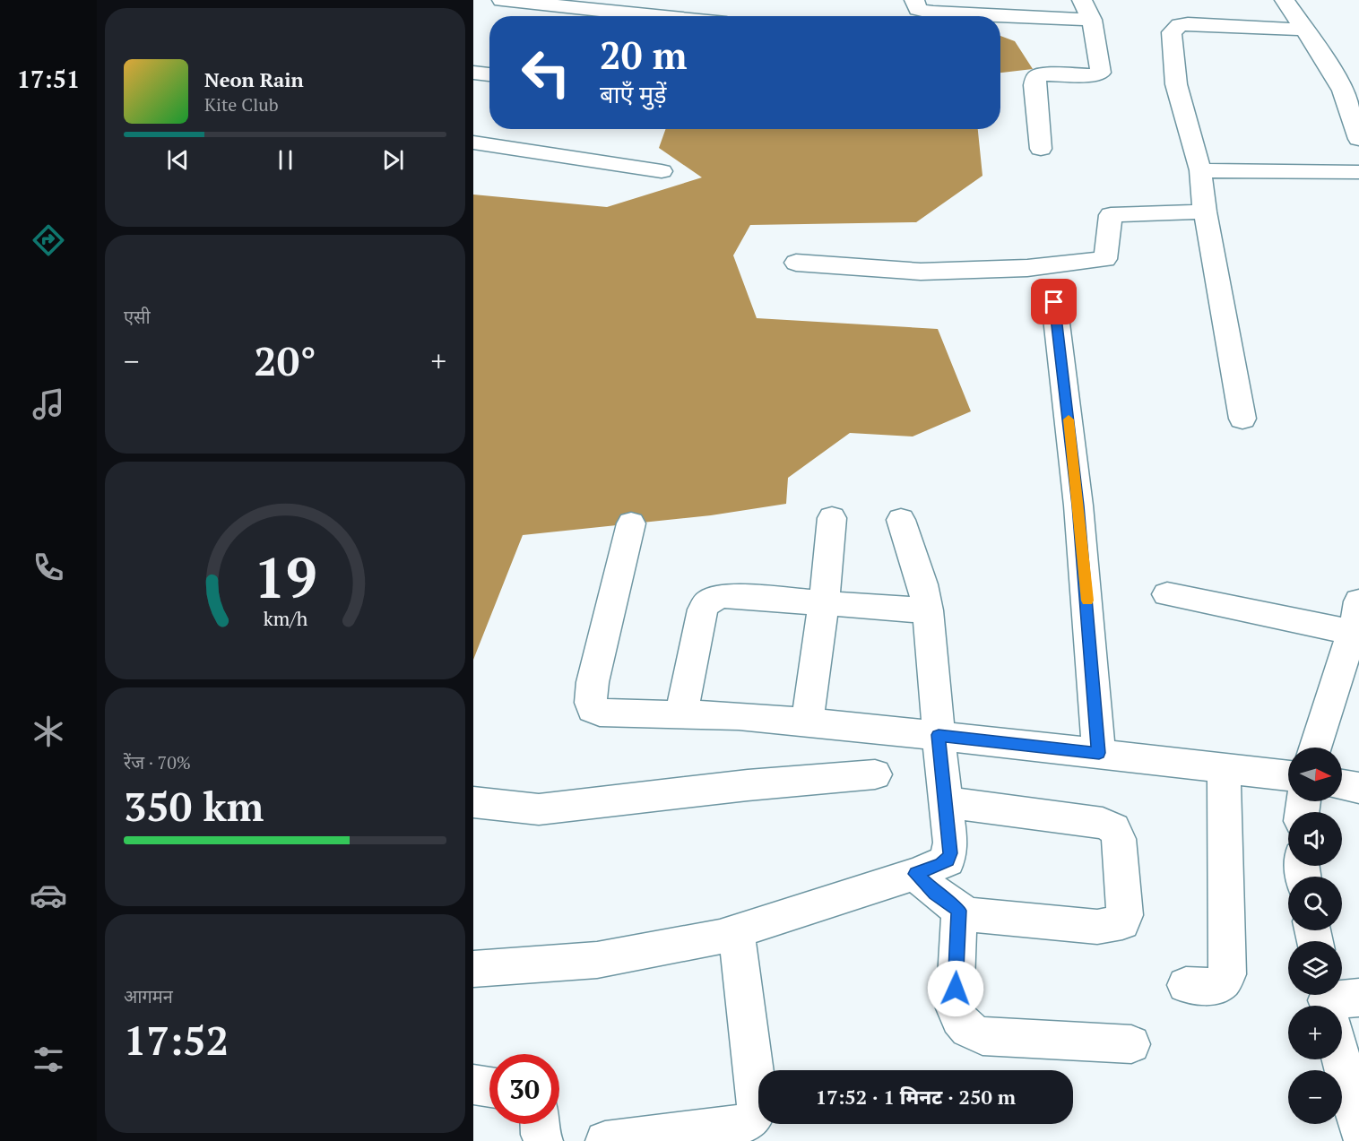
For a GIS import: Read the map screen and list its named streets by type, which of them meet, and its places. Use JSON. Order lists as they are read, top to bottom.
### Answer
{
  "north": "right",
  "page": {
    "tabs": "17:51",
    "turn": ["20 m", "बाएँ मुड़ें"],
    "song": ["Neon Rain", "Kite Club"],
    "tile": [
      "एसी",
      ["रेंज · 70%", "350 km"],
      ["आगमन", "17:52"]
    ],
    "heat": ["−", "20°", "+"],
    "map_buttons": ["+", "−"],
    "limit": "30",
    "trip": "17:52 · 1 मिनट · 250 m",
    "gauge": ["19", "km/h"]
  }
}
